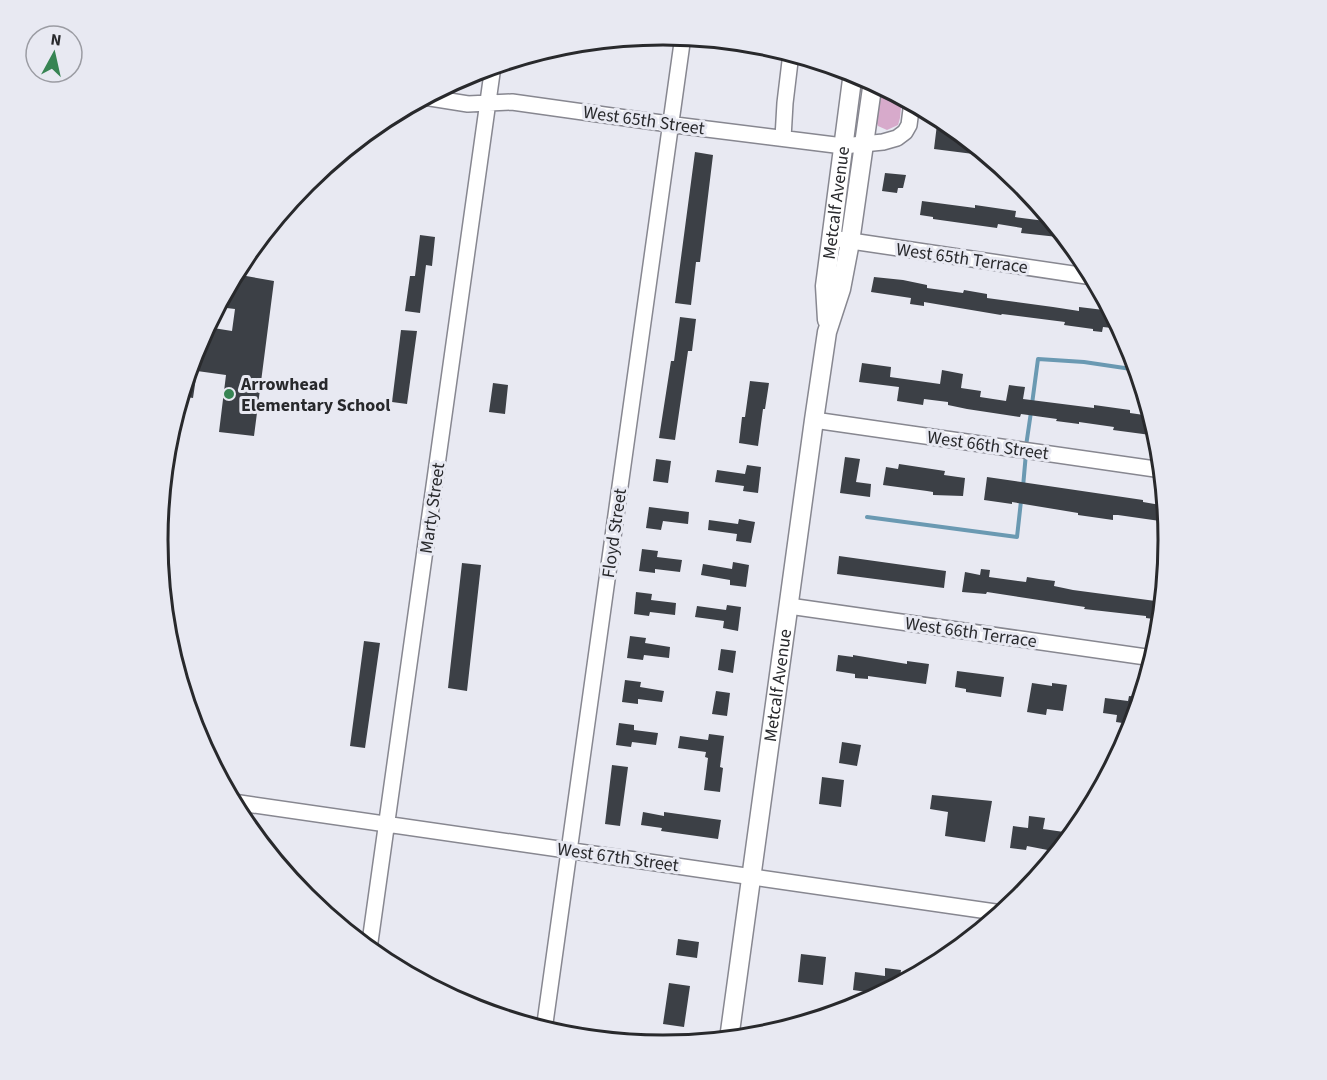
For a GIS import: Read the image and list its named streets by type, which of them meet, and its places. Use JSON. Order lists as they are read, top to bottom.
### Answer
{
  "streets": {
    "main road": ["Metcalf Avenue"],
    "street": [
      "West 65th Street",
      "West 65th Terrace",
      "West 66th Street",
      "Marty Street",
      "Floyd Street",
      "West 66th Terrace",
      "West 67th Street"
    ]
  },
  "crossings": [
    ["West 65th Street", "Metcalf Avenue"],
    ["West 65th Street", "Marty Street"],
    ["West 65th Street", "Floyd Street"],
    ["Metcalf Avenue", "West 65th Terrace"],
    ["Metcalf Avenue", "West 66th Street"],
    ["Metcalf Avenue", "West 66th Terrace"],
    ["Metcalf Avenue", "West 67th Street"],
    ["Marty Street", "West 67th Street"],
    ["Floyd Street", "West 67th Street"]
  ],
  "places": ["Arrowhead Elementary School"],
  "north": "top"
}
